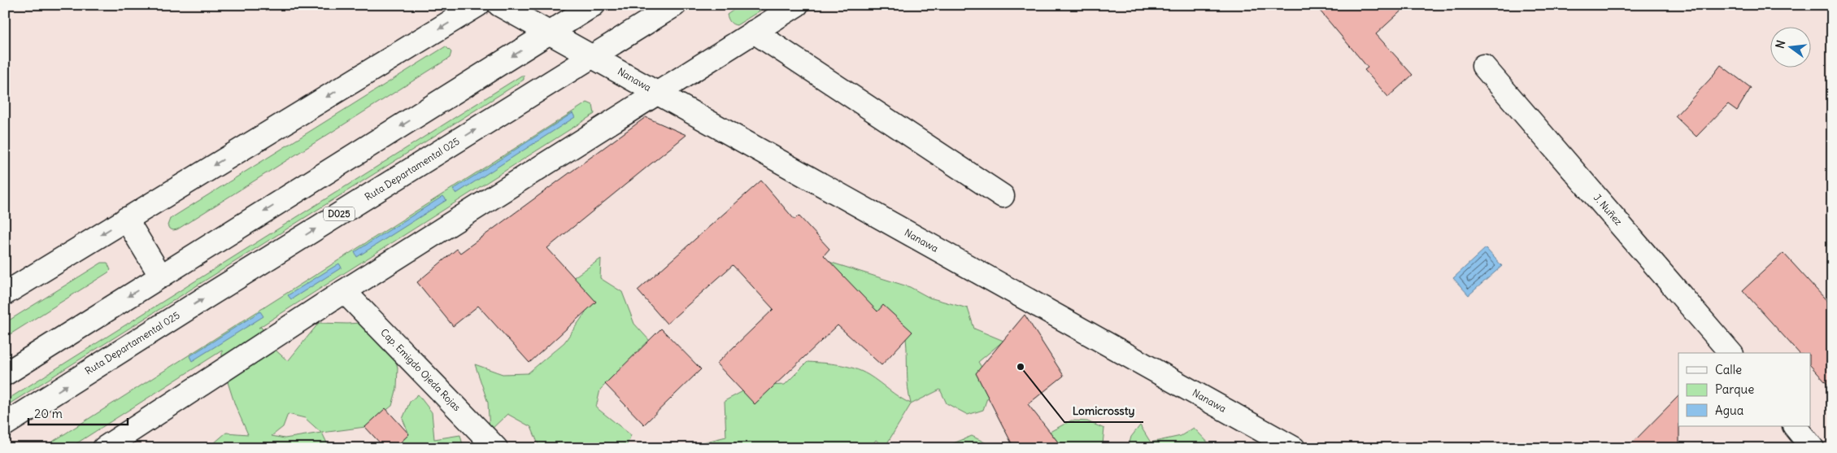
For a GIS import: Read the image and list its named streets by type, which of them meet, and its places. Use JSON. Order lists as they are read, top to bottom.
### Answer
{
  "streets": {
    "main road": [
      "Nanawa",
      "Ruta Departamental 025",
      "J. Nuñez",
      "D025",
      "Cap. Emigdo Ojeda Rojas"
    ]
  },
  "crossings": [
    ["Nanawa", "Ruta Departamental 025"]
  ],
  "places": ["Lomicrossty"],
  "legend": ["Calle", "Parque", "Agua"],
  "scale_bar": "20 m",
  "north": "left"
}
